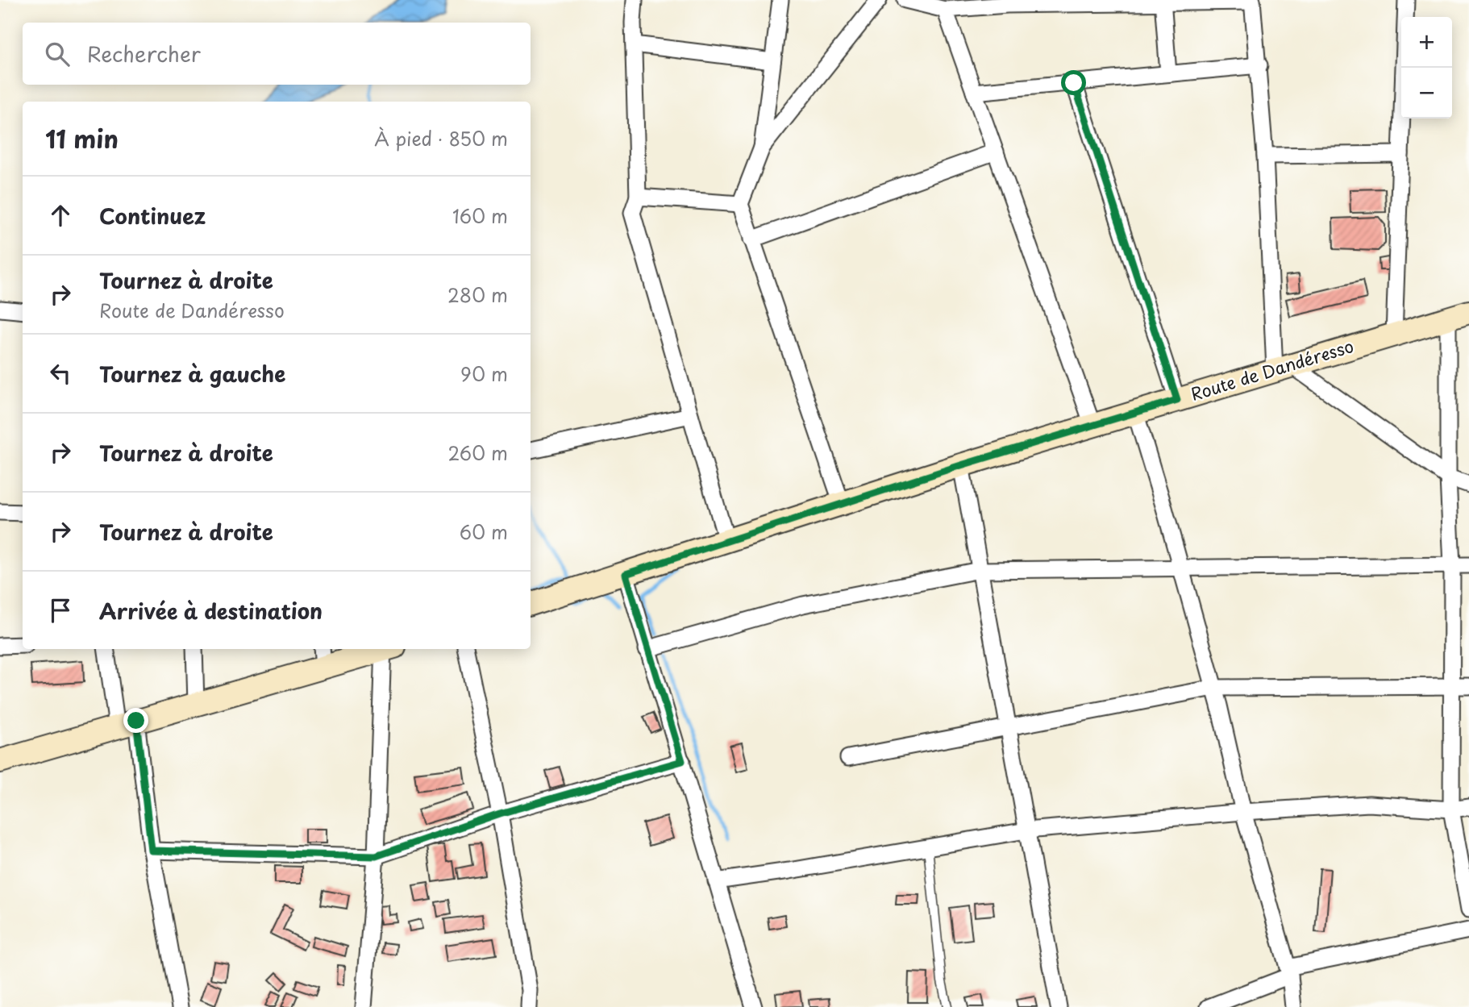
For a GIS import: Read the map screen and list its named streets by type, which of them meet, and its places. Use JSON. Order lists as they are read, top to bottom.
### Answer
{
  "streets": {
    "street": ["Route de Dandéresso"]
  },
  "page": {
    "map_buttons": ["+", "−"],
    "search": "Rechercher",
    "heading": ["11 min", "À pied · 850 m"],
    "list": [
      ["Continuez", "160 m"],
      ["Tournez à droite", "Route de Dandéresso", "280 m"],
      ["Tournez à gauche", "90 m"],
      ["Tournez à droite", "260 m"],
      ["Tournez à droite", "60 m"],
      "Arrivée à destination"
    ]
  }
}
